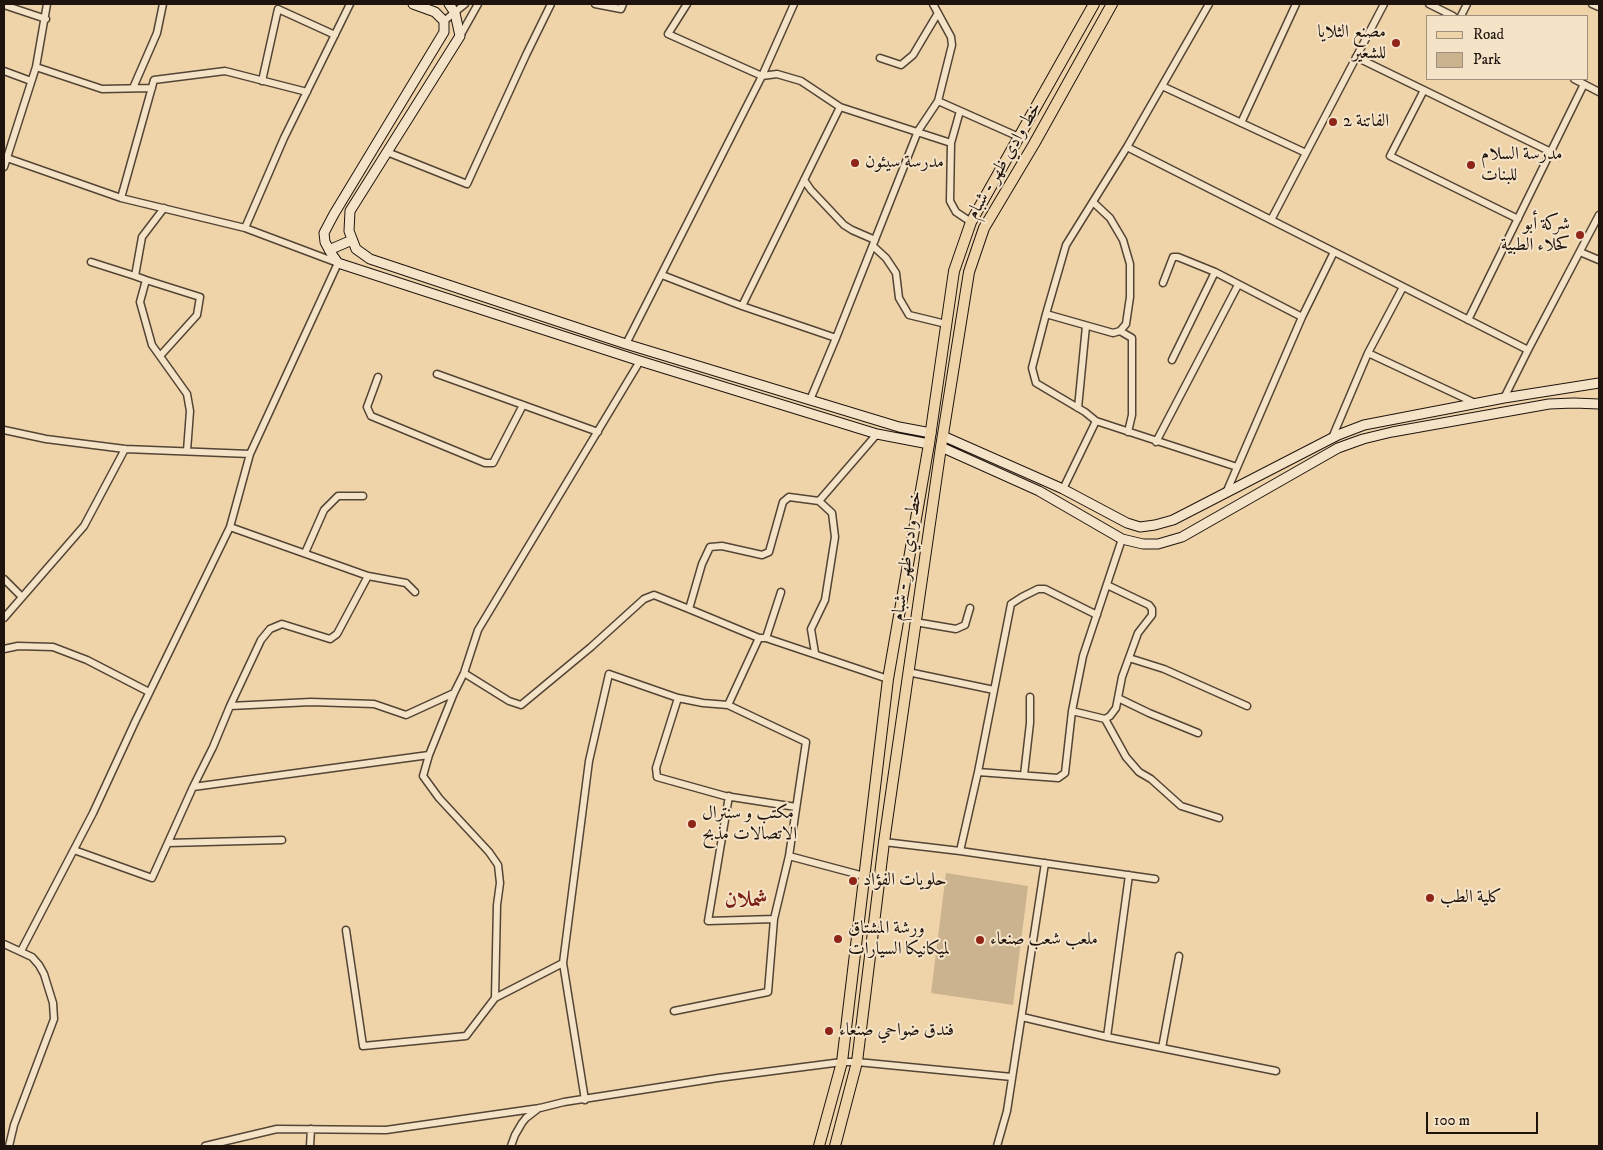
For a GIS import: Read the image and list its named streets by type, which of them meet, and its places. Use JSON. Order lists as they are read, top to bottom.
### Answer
{
  "streets": {
    "main road": ["خط وادي ظهر - شبام"]
  },
  "districts": ["شملان"],
  "places": [
    "مصنع الثلايا للشعير",
    "الفاتنة 2",
    "مدرسة سيئون",
    "مدرسة السلام للبنات",
    "شركة أبو كحلاء الطبية",
    "مكتب و سنترال الاتصالات مذبح",
    "حلويات الفؤاد",
    "كلية الطب",
    "ورشة المشتاق لميكانيكا السيارات",
    "ملعب شعب صنعاء",
    "فندق ضواحي صنعاء"
  ],
  "legend": ["Road", "Park"],
  "scale_bar": "100 m"
}
